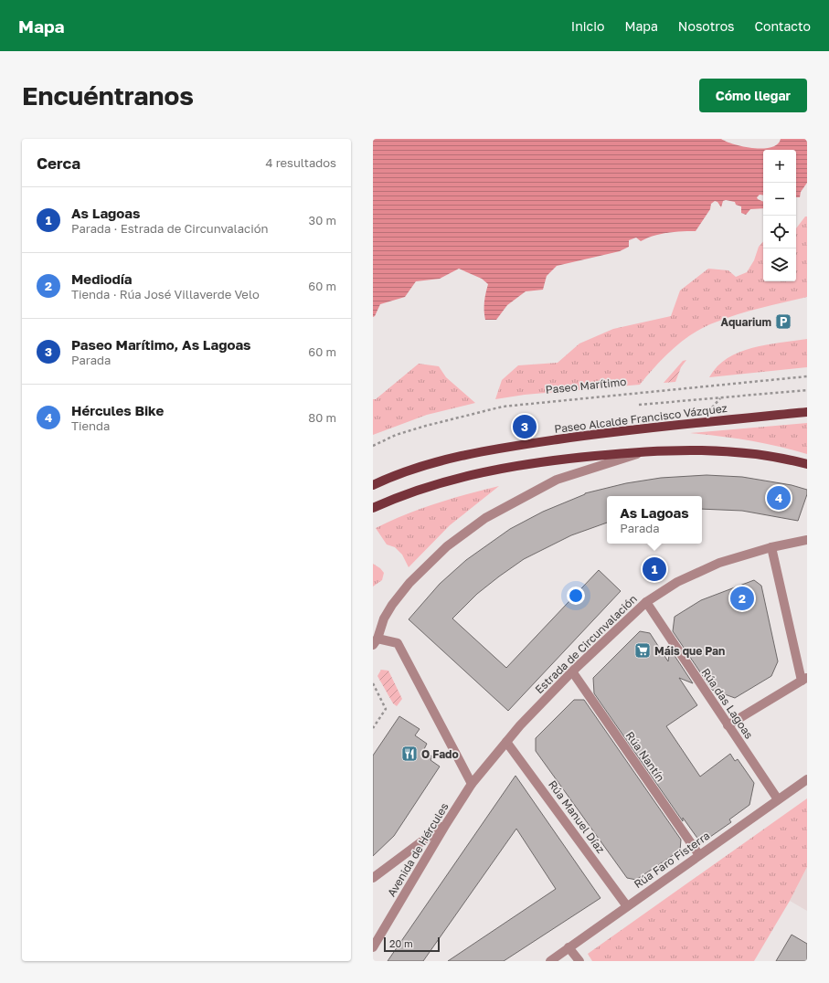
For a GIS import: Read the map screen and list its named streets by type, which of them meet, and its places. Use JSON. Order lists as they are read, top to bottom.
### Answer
{
  "streets": {
    "main road": ["Paseo Alcalde Francisco Vázquez"],
    "street": [
      "Estrada de Circunvalación",
      "Rúa das Lagoas",
      "Rúa Nantín",
      "Rúa Manuel Díaz",
      "Avenida de Hércules",
      "Rúa Faro Fisterra"
    ],
    "path": ["Paseo Marítimo"]
  },
  "crossings": [
    ["Estrada de Circunvalación", "Rúa das Lagoas"],
    ["Estrada de Circunvalación", "Rúa Nantín"],
    ["Estrada de Circunvalación", "Rúa Manuel Díaz"],
    ["Estrada de Circunvalación", "Avenida de Hércules"],
    ["Rúa das Lagoas", "Rúa Faro Fisterra"],
    ["Rúa Nantín", "Rúa Faro Fisterra"],
    ["Rúa Manuel Díaz", "Rúa Faro Fisterra"]
  ],
  "places": {
    "parking": ["Aquarium"],
    "supermarket": ["Máis que Pan"],
    "restaurant": ["O Fado"]
  },
  "scale_bar": "20 m",
  "page": {
    "header": "Mapa",
    "nav": [
      "Inicio",
      "Mapa",
      "Nosotros",
      "Contacto"
    ],
    "buttons": "Cómo llegar",
    "title": "Encuéntranos",
    "heading": ["Cerca", "4 resultados"],
    "map_buttons": ["+", "−"],
    "list": [
      {
        "mark": "1",
        "name": "As Lagoas",
        "note": "Parada · Estrada de Circunvalación",
        "value": "30 m"
      },
      {
        "mark": "2",
        "name": "Mediodía",
        "note": "Tienda · Rúa José Villaverde Velo",
        "value": "60 m"
      },
      {
        "mark": "3",
        "name": "Paseo Marítimo, As Lagoas",
        "note": "Parada",
        "value": "60 m"
      },
      {
        "mark": "4",
        "name": "Hércules Bike",
        "note": "Tienda",
        "value": "80 m"
      }
    ],
    "pins": [
      "3",
      "4",
      "1",
      "2"
    ],
    "popup": ["As Lagoas", "Parada"],
    "scale": "20 m"
  }
}
